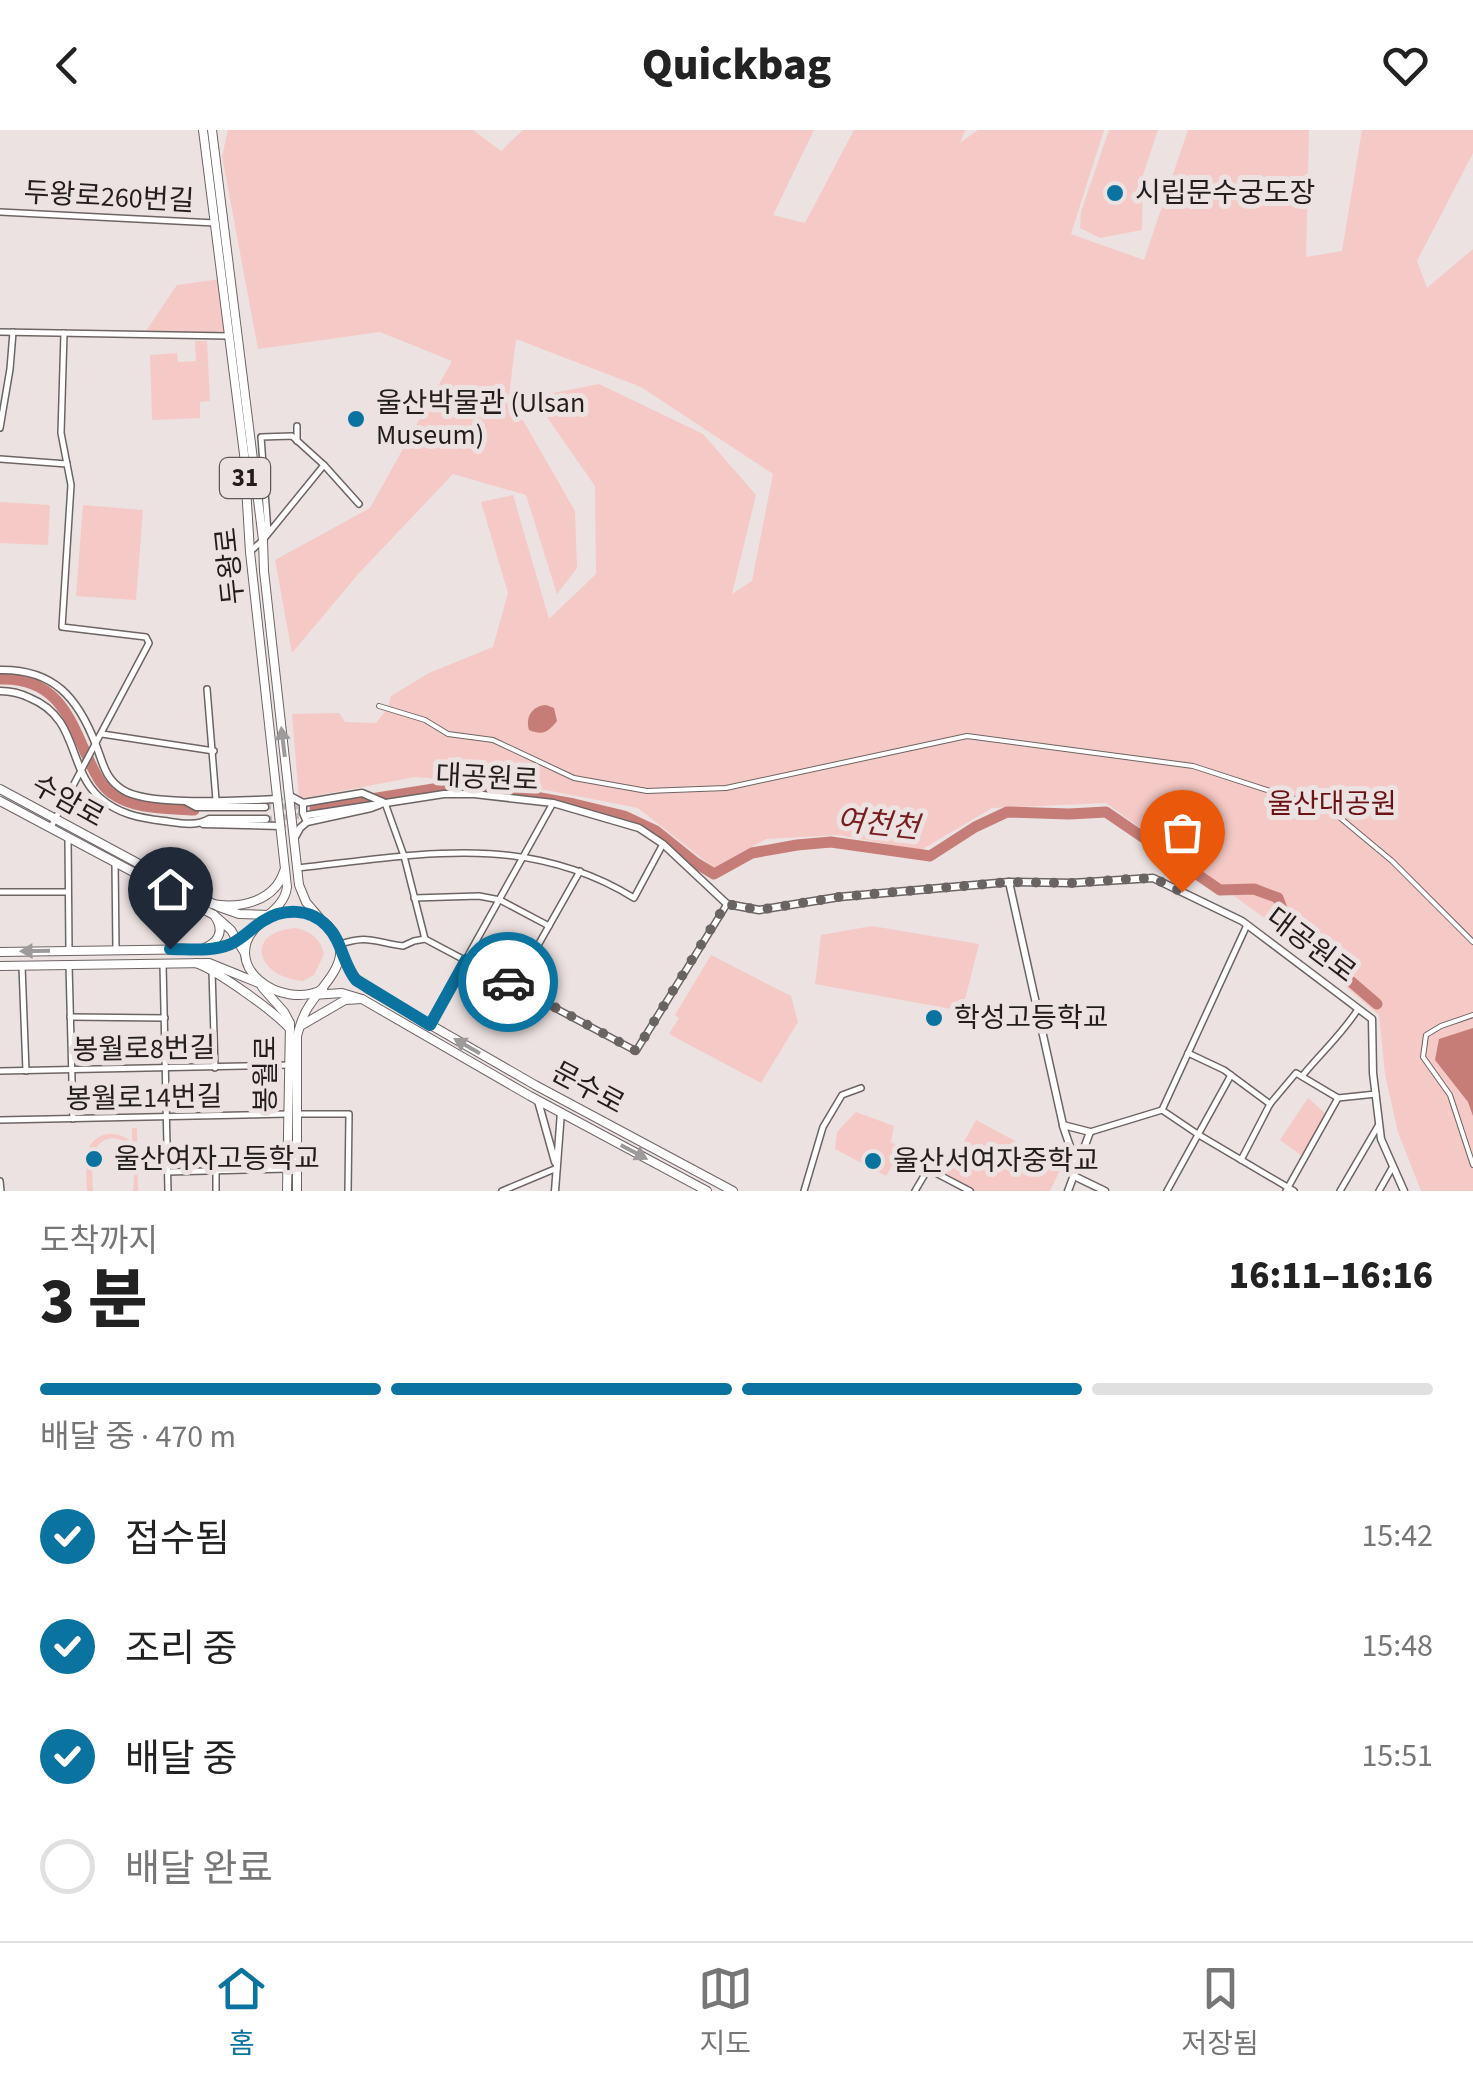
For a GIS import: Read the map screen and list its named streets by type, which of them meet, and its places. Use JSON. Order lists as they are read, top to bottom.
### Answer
{
  "streets": {
    "main road": [
      "31",
      "두왕로",
      "수암로",
      "봉월로",
      "문수로"
    ],
    "street": [
      "두왕로260번길",
      "대공원로",
      "봉월로8번길",
      "봉월로14번길"
    ]
  },
  "crossings": [
    ["두왕로260번길", "두왕로"],
    ["두왕로", "수암로"],
    ["두왕로", "봉월로"],
    ["두왕로", "문수로"],
    ["수암로", "봉월로"],
    ["수암로", "문수로"],
    ["봉월로8번길", "봉월로"],
    ["봉월로", "문수로"],
    ["봉월로", "봉월로14번길"]
  ],
  "water": ["여천천"],
  "parks": ["울산대공원"],
  "places": [
    "시립문수궁도장",
    "울산박물관 (Ulsan Museum)",
    "학성고등학교",
    "울산여자고등학교",
    "울산서여자중학교"
  ],
  "page": {
    "header": "Quickbag",
    "heading": ["3 분", "도착까지", "16:11–16:16"],
    "bar": "배달 중 · 470 m",
    "list": [
      ["접수됨", "15:42"],
      ["조리 중", "15:48"],
      ["배달 중", "15:51"],
      "배달 완료"
    ],
    "tabs": ["홈", "지도", "저장됨"]
  }
}
